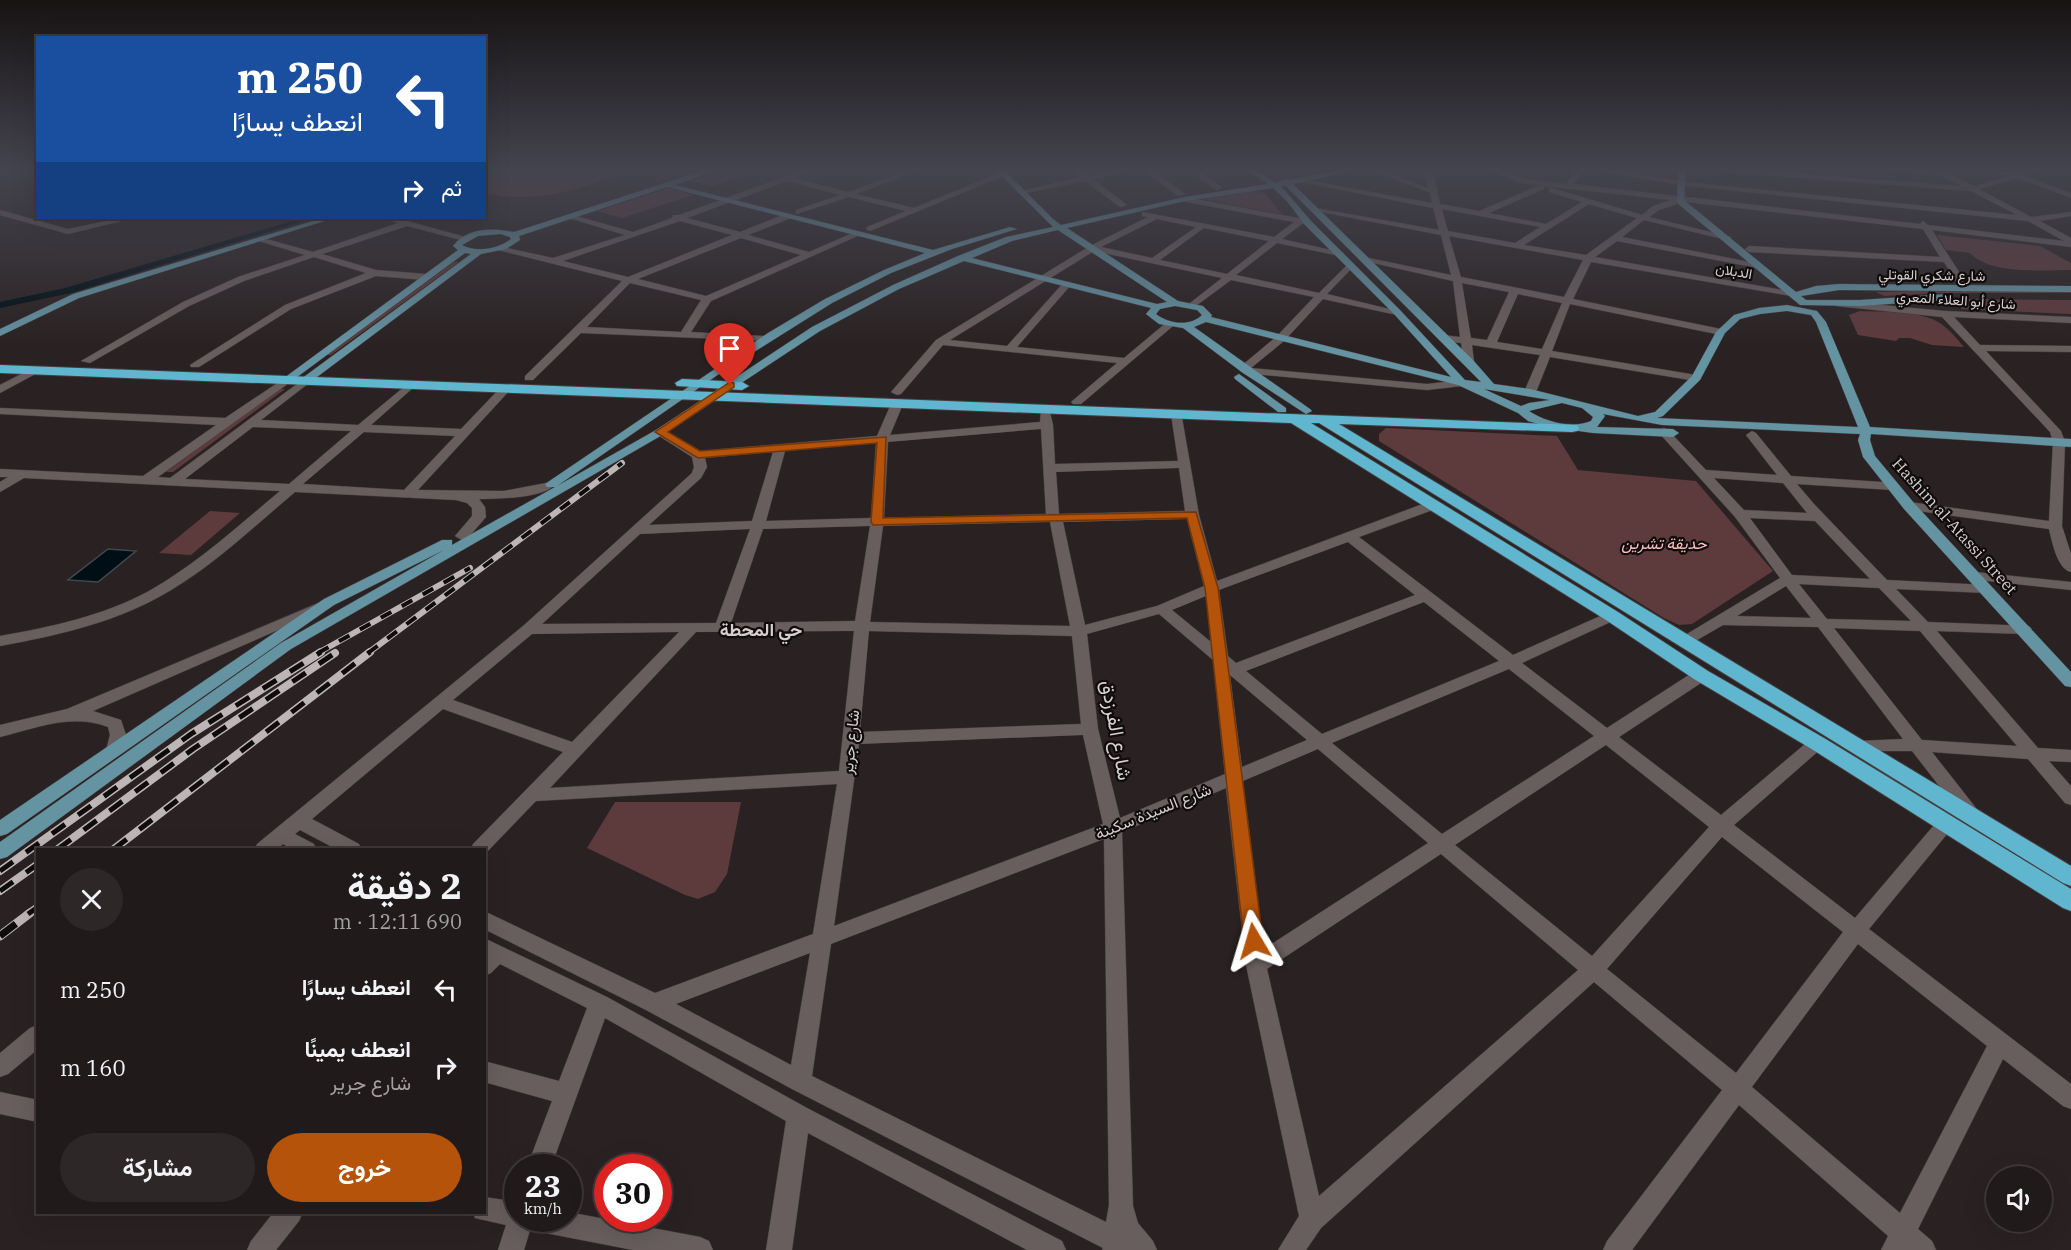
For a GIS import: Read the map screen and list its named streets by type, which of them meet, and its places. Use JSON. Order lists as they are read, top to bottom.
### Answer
{
  "streets": {
    "main road": ["شارع شكري القوتلي", "Hashim al-Atassi Street"],
    "street": [
      "الدبلان",
      "شارع أبو العلاء المعري",
      "شارع الفرزدق",
      "شارع جرير",
      "شارع السيدة سكينة"
    ]
  },
  "crossings": [
    ["الدبلان", "شارع شكري القوتلي"],
    ["شارع شكري القوتلي", "شارع أبو العلاء المعري"],
    ["شارع شكري القوتلي", "Hashim al-Atassi Street"],
    ["شارع الفرزدق", "شارع السيدة سكينة"],
    ["شارع جرير", "شارع السيدة سكينة"]
  ],
  "districts": ["حي المحطة"],
  "parks": ["حديقة تشرين"],
  "page": {
    "turn": ["250 m", "انعطف يسارًا"],
    "then": "ثم",
    "heading": ["2 دقيقة", "690 m · 12:11"],
    "list": [
      {
        "name": "انعطف يسارًا",
        "value": "250 m"
      },
      {
        "name": "انعطف يمينًا",
        "note": "شارع جرير",
        "value": "160 m"
      }
    ],
    "buttons": ["خروج", "مشاركة"],
    "speed": "23 km/h",
    "limit": "30"
  }
}
